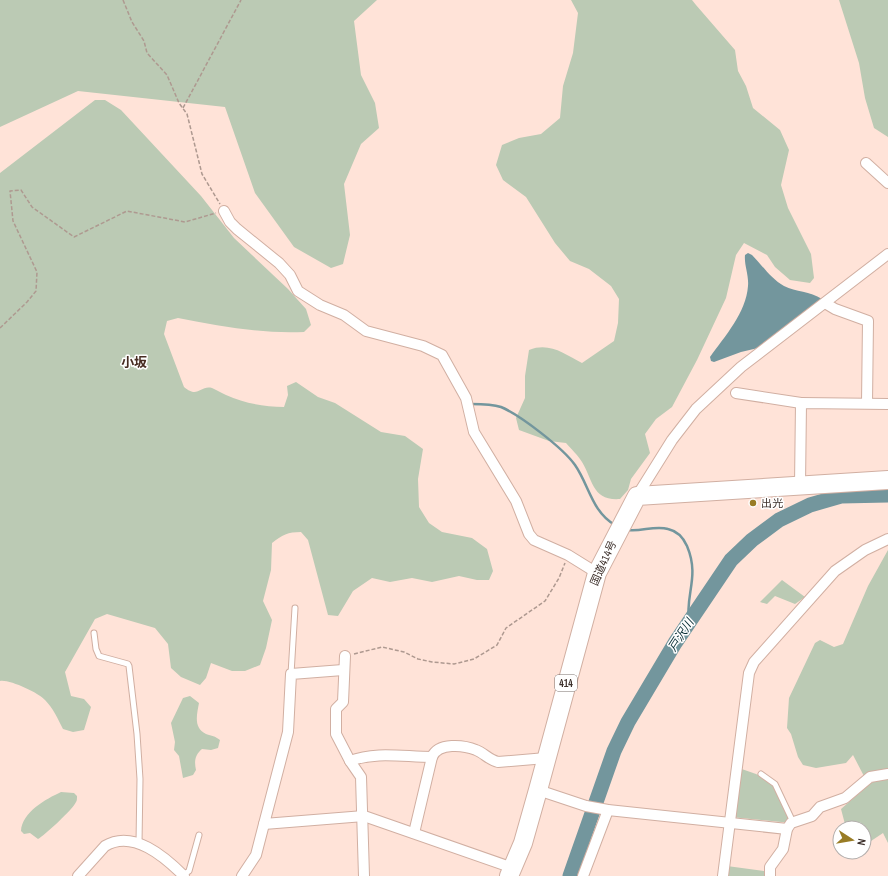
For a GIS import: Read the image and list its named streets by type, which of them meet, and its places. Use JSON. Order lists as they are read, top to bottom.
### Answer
{
  "streets": {
    "highway": ["国道414号", "414"]
  },
  "districts": ["小坂"],
  "water": ["戸沢川"],
  "places": ["出光"],
  "north": "right"
}
